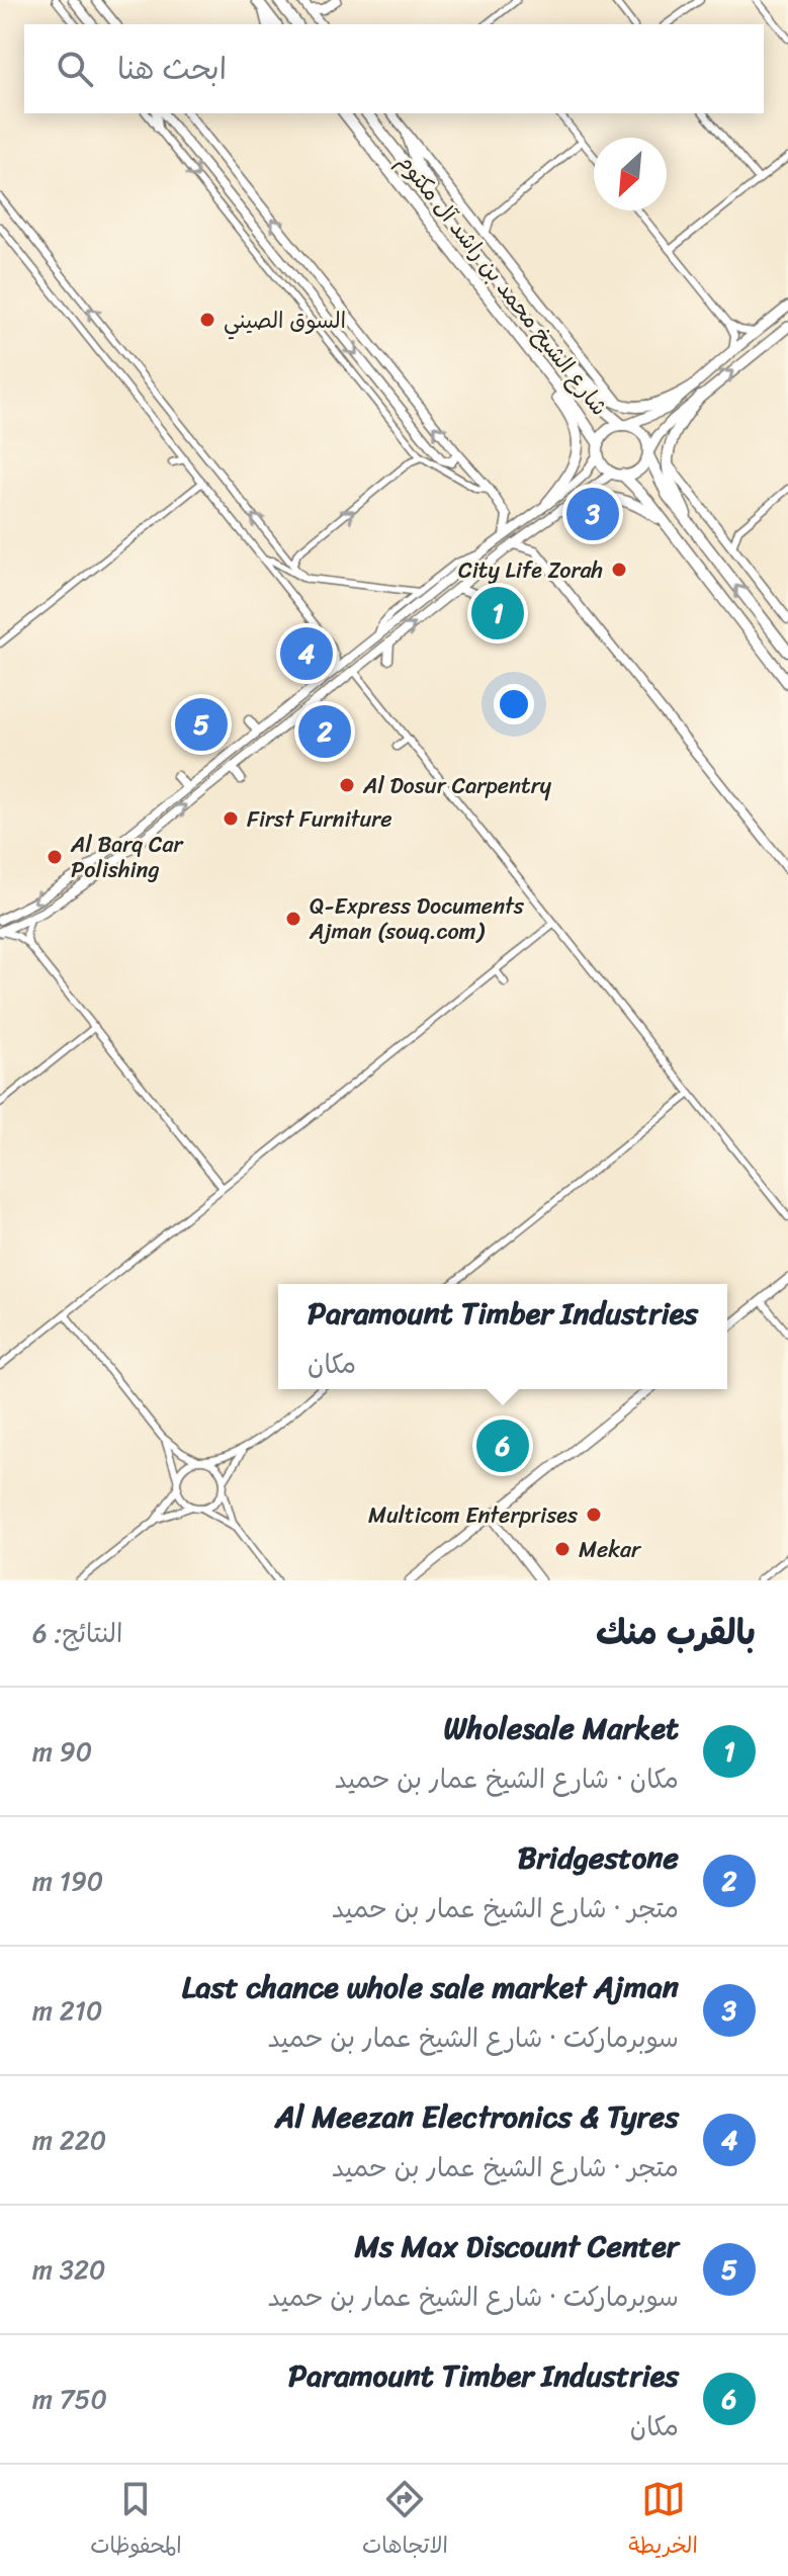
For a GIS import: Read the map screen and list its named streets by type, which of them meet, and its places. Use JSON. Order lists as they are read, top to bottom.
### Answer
{
  "streets": {
    "highway": ["شارع الشيخ محمد بن راشد آل مكتوم"]
  },
  "places": [
    "السوق الصيني",
    "City Life Zorah",
    "Al Dosur Carpentry",
    "First Furniture",
    "Al Barq Car Polishing",
    "Q-Express Documents Ajman (souq.com)",
    "Multicom Enterprises",
    "Mekar"
  ],
  "north": "bottom left",
  "page": {
    "search": "ابحث هنا",
    "pins": [
      "3",
      "1",
      "4",
      "5",
      "2",
      "6"
    ],
    "popup": ["Paramount Timber Industries", "مكان"],
    "heading": ["بالقرب منك", "النتائج: 6"],
    "list": [
      {
        "mark": "1",
        "name": "Wholesale Market",
        "note": "مكان · شارع الشيخ عمار بن حميد",
        "value": "90 m"
      },
      {
        "mark": "2",
        "name": "Bridgestone",
        "note": "متجر · شارع الشيخ عمار بن حميد",
        "value": "190 m"
      },
      {
        "mark": "3",
        "name": "Last chance whole sale market Ajman",
        "note": "سوبرماركت · شارع الشيخ عمار بن حميد",
        "value": "210 m"
      },
      {
        "mark": "4",
        "name": "Al Meezan Electronics & Tyres",
        "note": "متجر · شارع الشيخ عمار بن حميد",
        "value": "220 m"
      },
      {
        "mark": "5",
        "name": "Ms Max Discount Center",
        "note": "سوبرماركت · شارع الشيخ عمار بن حميد",
        "value": "320 m"
      },
      {
        "mark": "6",
        "name": "Paramount Timber Industries",
        "note": "مكان",
        "value": "750 m"
      }
    ],
    "nav": ["الخريطة", "الاتجاهات", "المحفوظات"]
  }
}
